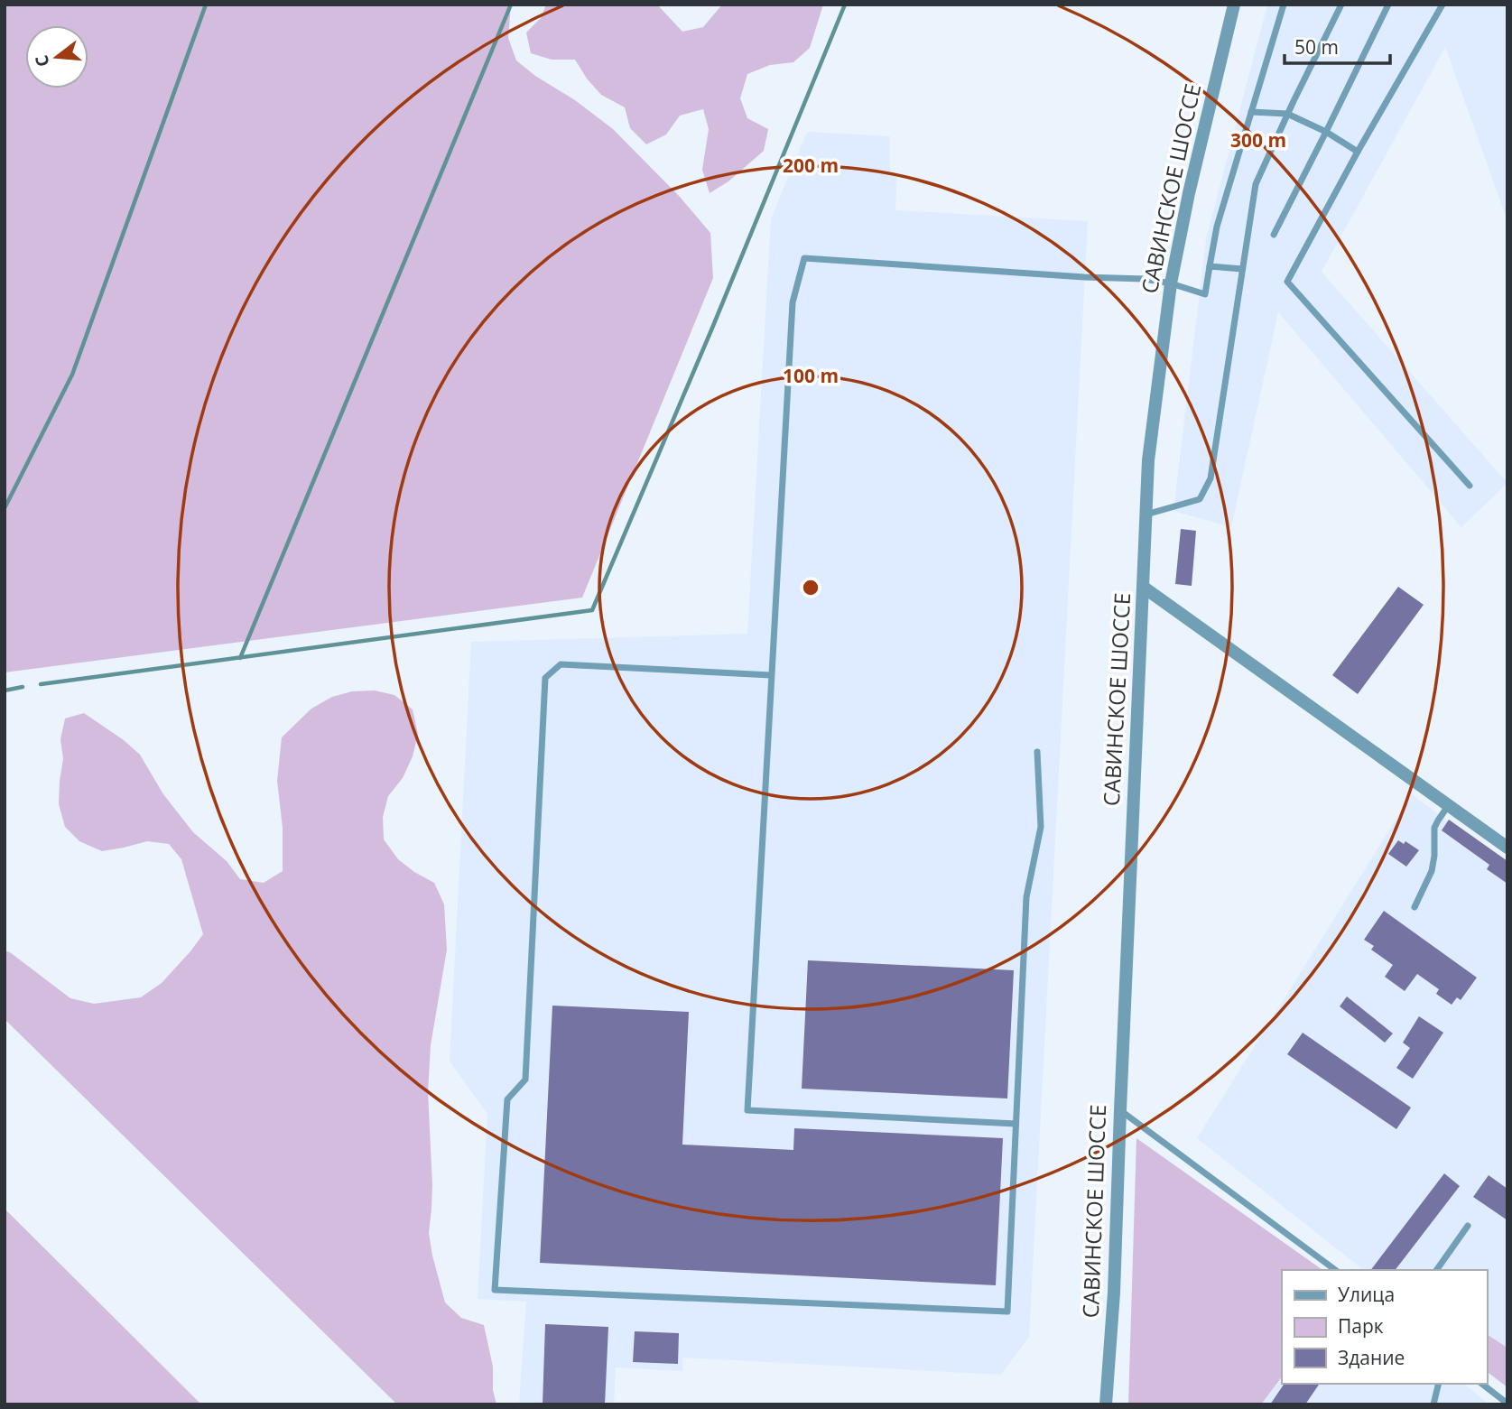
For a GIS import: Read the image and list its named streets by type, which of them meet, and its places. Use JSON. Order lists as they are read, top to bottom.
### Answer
{
  "streets": {
    "street": ["САВИНСКОЕ ШОССЕ"]
  },
  "legend": ["Улица", "Парк", "Здание"],
  "scale_bar": "50 m",
  "north": "left",
  "rings": ["300 m", "200 m", "100 m"]
}
